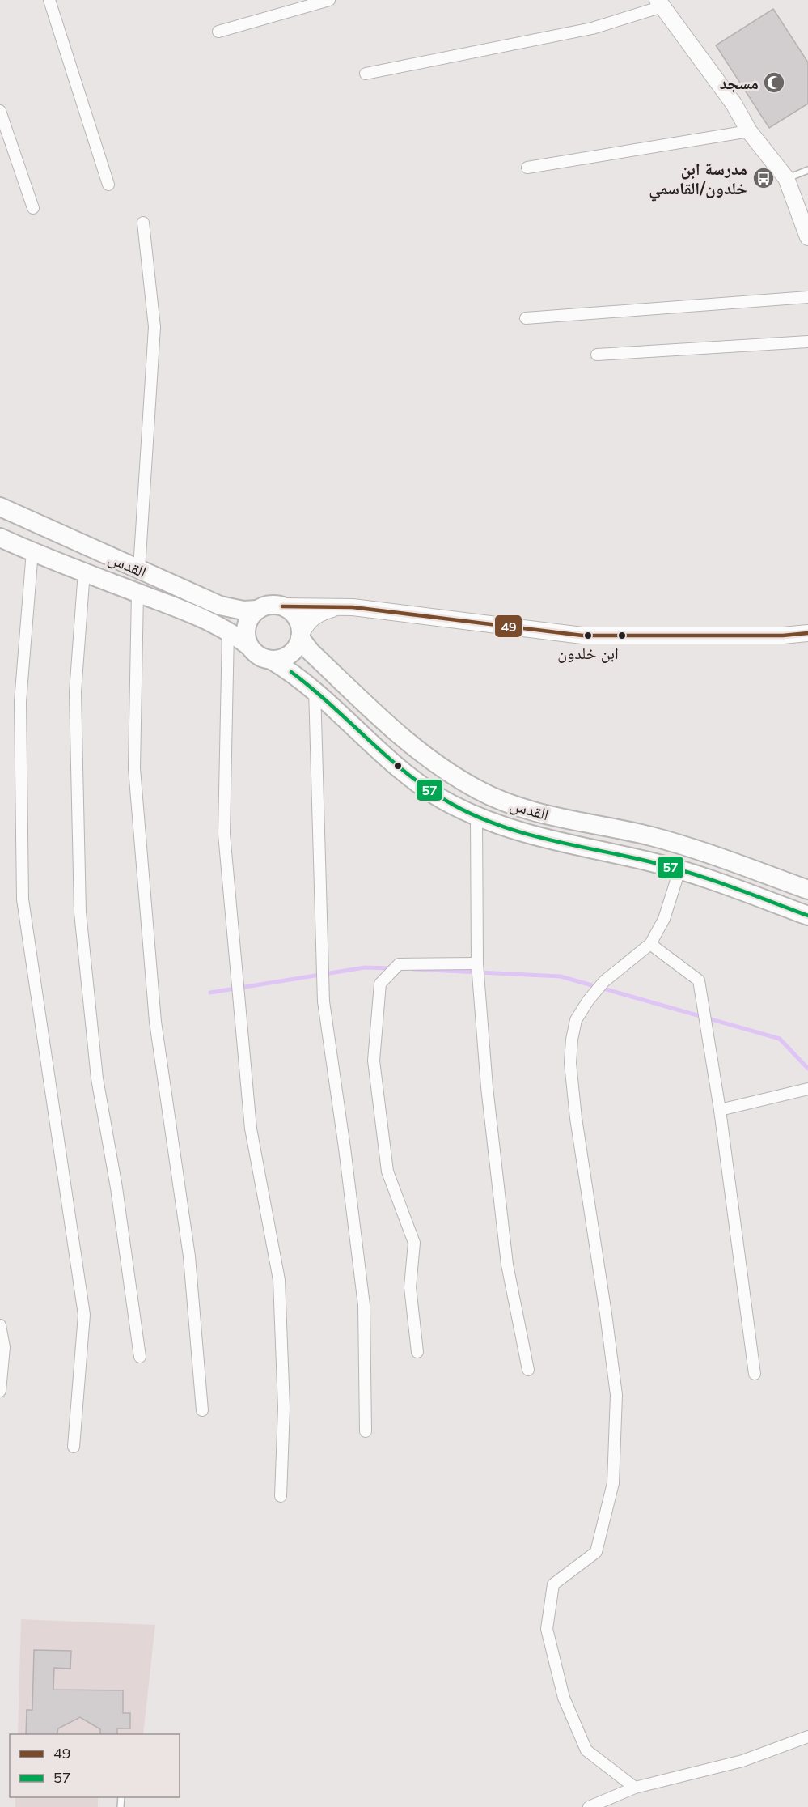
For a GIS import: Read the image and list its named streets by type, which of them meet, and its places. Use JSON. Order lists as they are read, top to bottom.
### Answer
{
  "streets": {
    "main road": ["القدس"]
  },
  "places": {
    "mosque": ["مسجد"],
    "bus stop": ["مدرسة ابن خلدون/القاسمي"],
    "other": ["ابن خلدون"]
  },
  "lines": ["transit line 49", "transit line 57"],
  "legend": ["49", "57"]
}
